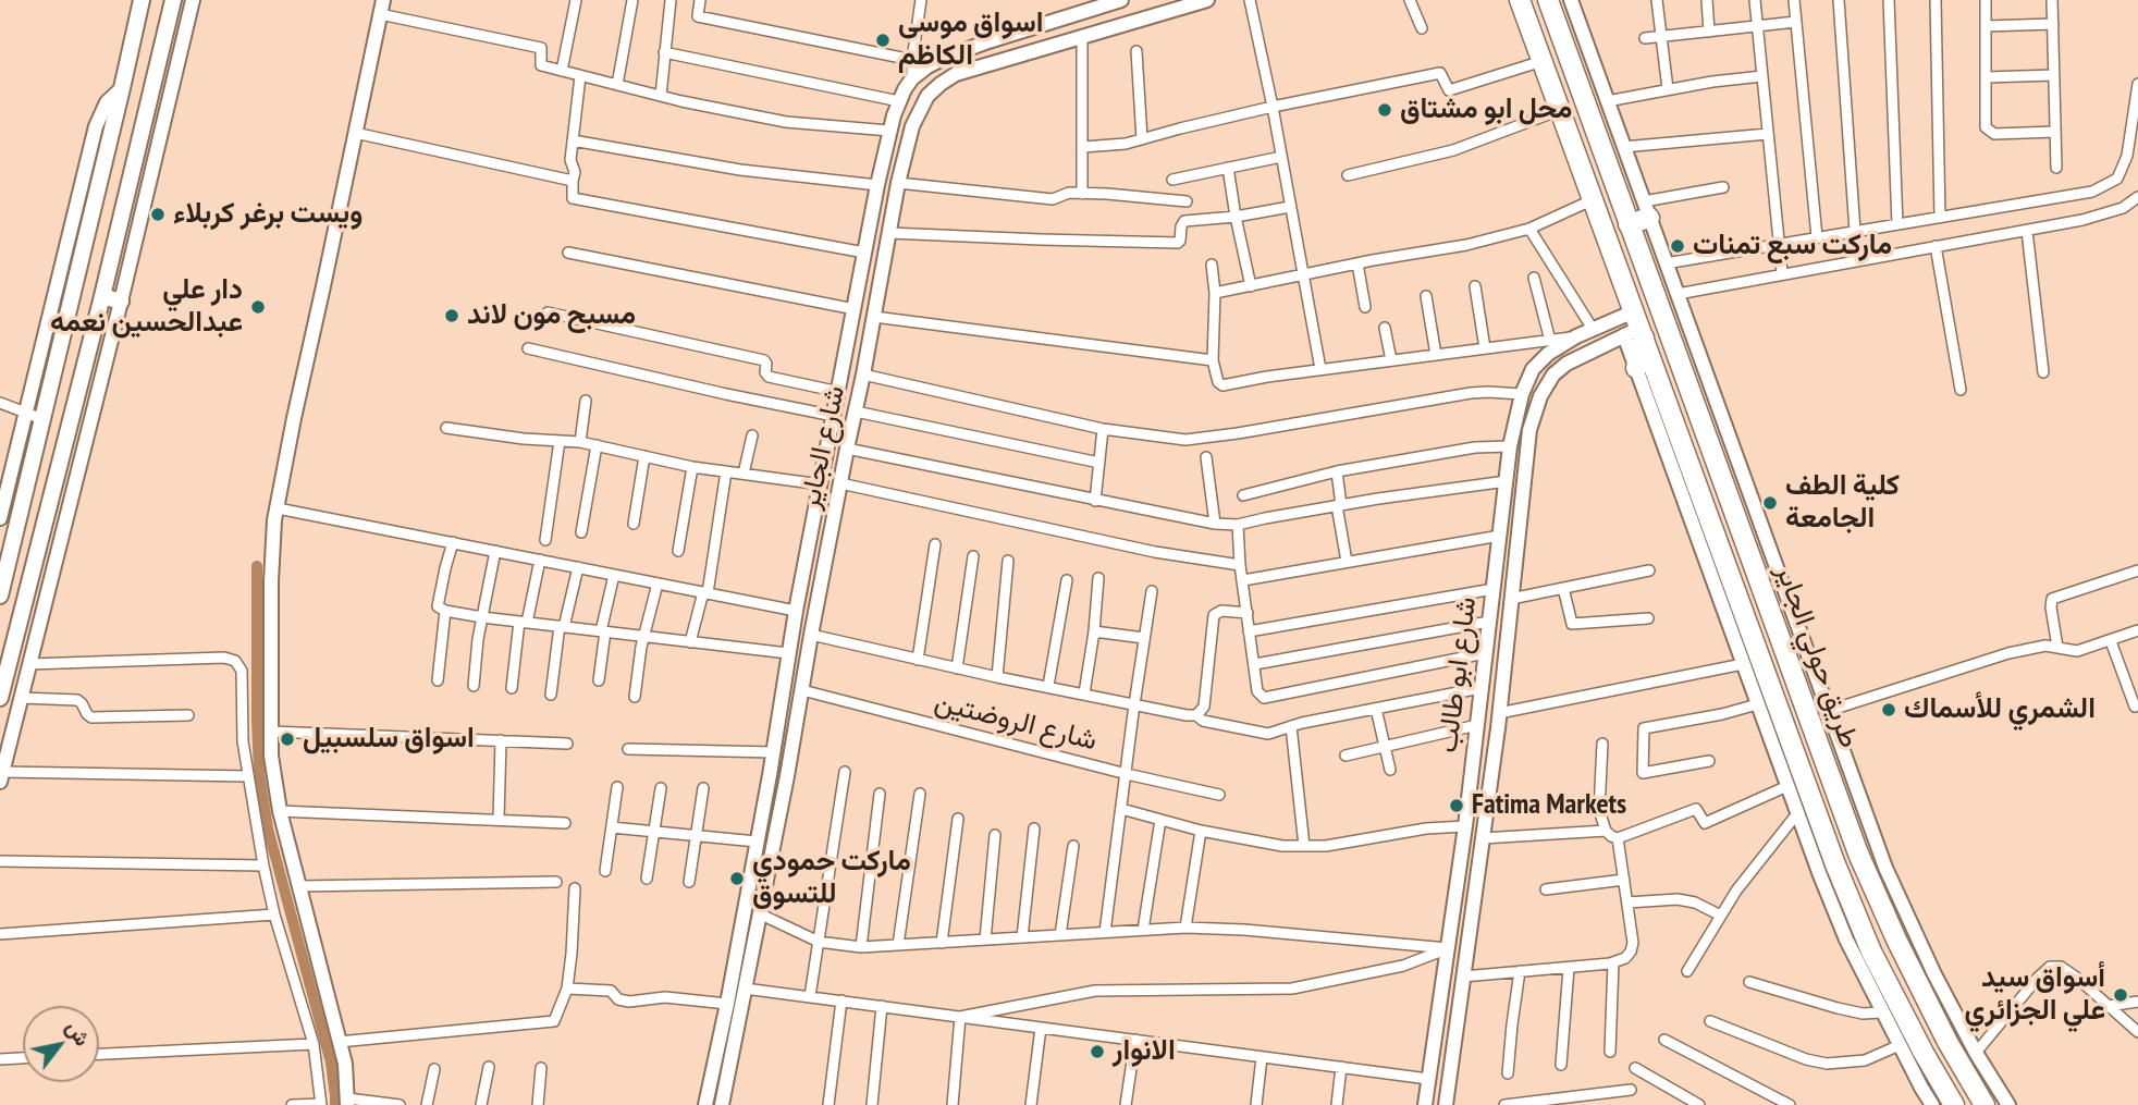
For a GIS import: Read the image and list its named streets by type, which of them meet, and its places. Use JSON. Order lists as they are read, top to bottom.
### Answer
{
  "streets": {
    "highway": ["طريق حولي الجاير"],
    "street": ["شارع الجاير", "شارع ابو طالب", "شارع الروضتين"]
  },
  "crossings": [
    ["شارع الجاير", "شارع الروضتين"],
    ["طريق حولي الجاير", "شارع ابو طالب"]
  ],
  "places": [
    "اسواق موسى الكاظم",
    "محل ابو مشتاق",
    "ويست برغر كربلاء",
    "ماركت سبع تمنات",
    "دار علي عبدالحسين نعمه",
    "مسبح مون لاند",
    "كلية الطف الجامعة",
    "الشمري للأسماك",
    "اسواق سلسبيل",
    "Fatima Markets",
    "ماركت حمودي للتسوق",
    "أسواق سيد علي الجزائري",
    "الانوار"
  ],
  "north": "top right"
}
